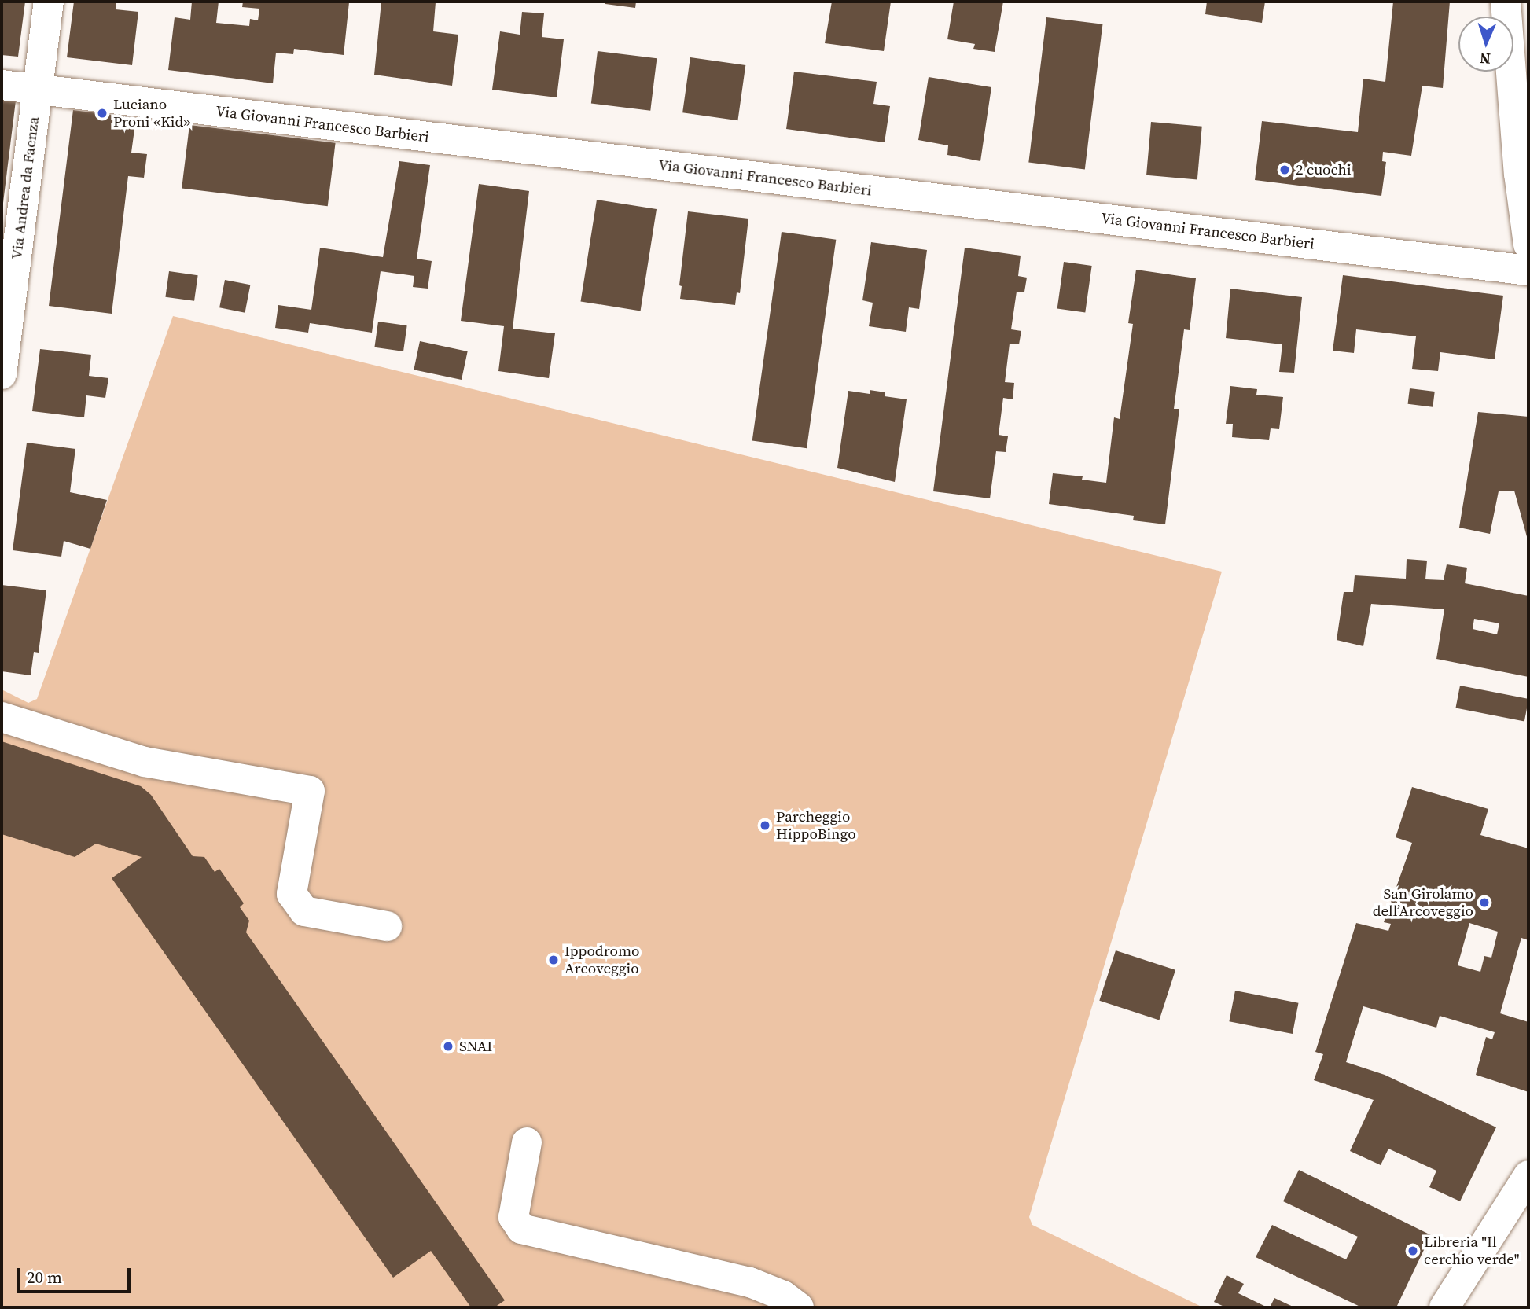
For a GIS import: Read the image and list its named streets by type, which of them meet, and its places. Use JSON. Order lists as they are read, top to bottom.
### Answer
{
  "streets": {
    "street": ["Via Giovanni Francesco Barbieri", "Via Andrea da Faenza"]
  },
  "crossings": [
    ["Via Giovanni Francesco Barbieri", "Via Andrea da Faenza"]
  ],
  "places": [
    "Luciano Proni «Kid»",
    "2 cuochi",
    "Parcheggio HippoBingo",
    "San Girolamo dell’Arcoveggio",
    "Ippodromo Arcoveggio",
    "SNAI",
    "Libreria \"Il cerchio verde\""
  ],
  "scale_bar": "20 m",
  "north": "bottom"
}
